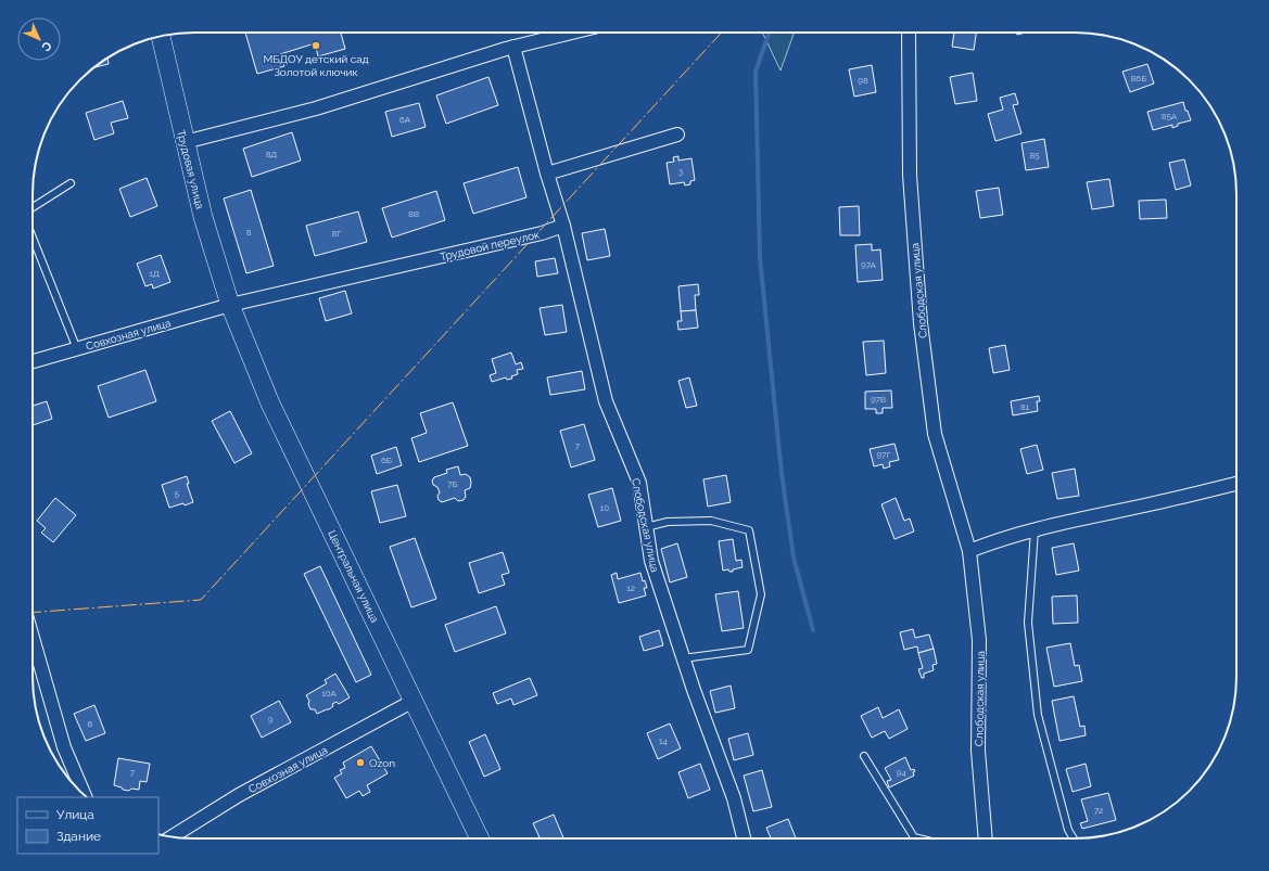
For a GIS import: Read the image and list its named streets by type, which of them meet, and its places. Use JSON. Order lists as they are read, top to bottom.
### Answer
{
  "streets": {
    "street": [
      "Трудовая улица",
      "Трудовой переулок",
      "Слободская улица",
      "Совхозная улица",
      "Центральная улица"
    ]
  },
  "crossings": [
    ["Трудовая улица", "Трудовой переулок"],
    ["Трудовая улица", "Совхозная улица"],
    ["Трудовая улица", "Центральная улица"],
    ["Трудовой переулок", "Слободская улица"],
    ["Трудовой переулок", "Совхозная улица"],
    ["Трудовой переулок", "Центральная улица"],
    ["Совхозная улица", "Центральная улица"]
  ],
  "places": ["МБДОУ детский сад Золотой ключик", "Ozon"],
  "house_numbers": [
    "86Б",
    "98",
    "85А",
    "6А",
    "8Д",
    "85",
    "3",
    "8В",
    "8",
    "8Г",
    "97А",
    "1Д",
    "97В",
    "81",
    "7",
    "97Г",
    "6Б",
    "7Б",
    "5",
    "10",
    "12",
    "10А",
    "9",
    "6",
    "14",
    "7",
    "94",
    "72"
  ],
  "legend": ["Улица", "Здание"],
  "north": "bottom right"
}
